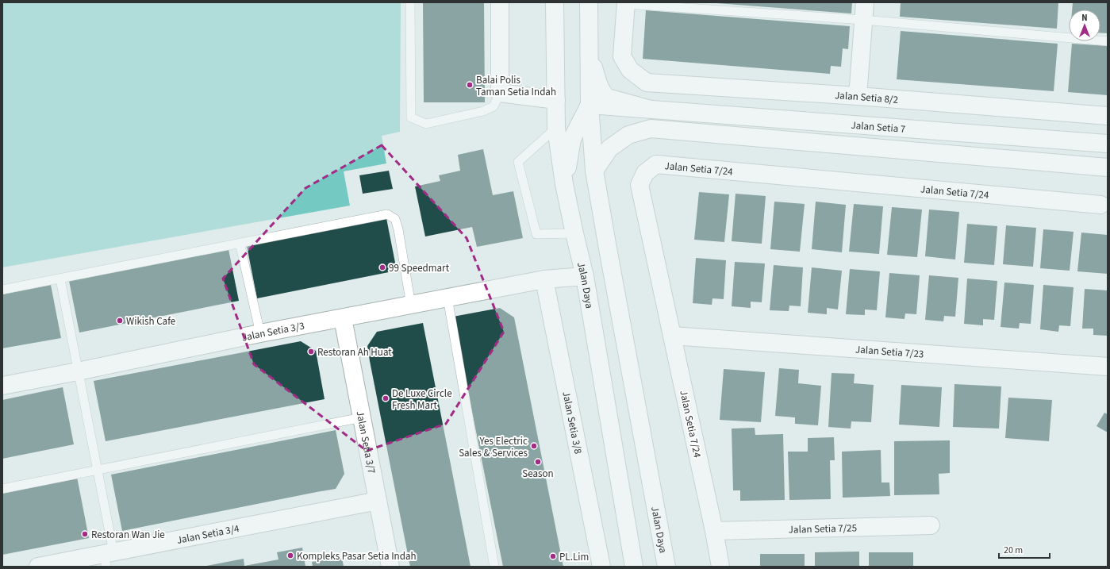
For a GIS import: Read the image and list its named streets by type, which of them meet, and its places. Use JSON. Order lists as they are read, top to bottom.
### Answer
{
  "streets": {
    "street": [
      "Jalan Setia 8/2",
      "Jalan Setia 7",
      "Jalan Setia 7/24",
      "Jalan Daya",
      "Jalan Setia 3/3",
      "Jalan Setia 7/23",
      "Jalan Setia 3/8",
      "Jalan Setia 3/7",
      "Jalan Setia 7/25",
      "Jalan Setia 3/4"
    ]
  },
  "crossings": [
    ["Jalan Setia 7", "Jalan Daya"],
    ["Jalan Setia 7/24", "Jalan Setia 7/23"],
    ["Jalan Setia 7/24", "Jalan Setia 7/25"],
    ["Jalan Daya", "Jalan Setia 3/3"],
    ["Jalan Setia 3/3", "Jalan Setia 3/8"],
    ["Jalan Setia 3/3", "Jalan Setia 3/7"],
    ["Jalan Setia 3/7", "Jalan Setia 3/4"]
  ],
  "places": [
    "Balai Polis Taman Setia Indah",
    "99 Speedmart",
    "Wikish Cafe",
    "Restoran Ah Huat",
    "De Luxe Circle Fresh Mart",
    "Yes Electric Sales & Services",
    "Season",
    "Restoran Wan Jie",
    "Kompleks Pasar Setia Indah",
    "PL.Lim"
  ],
  "scale_bar": "20 m",
  "north": "top"
}
